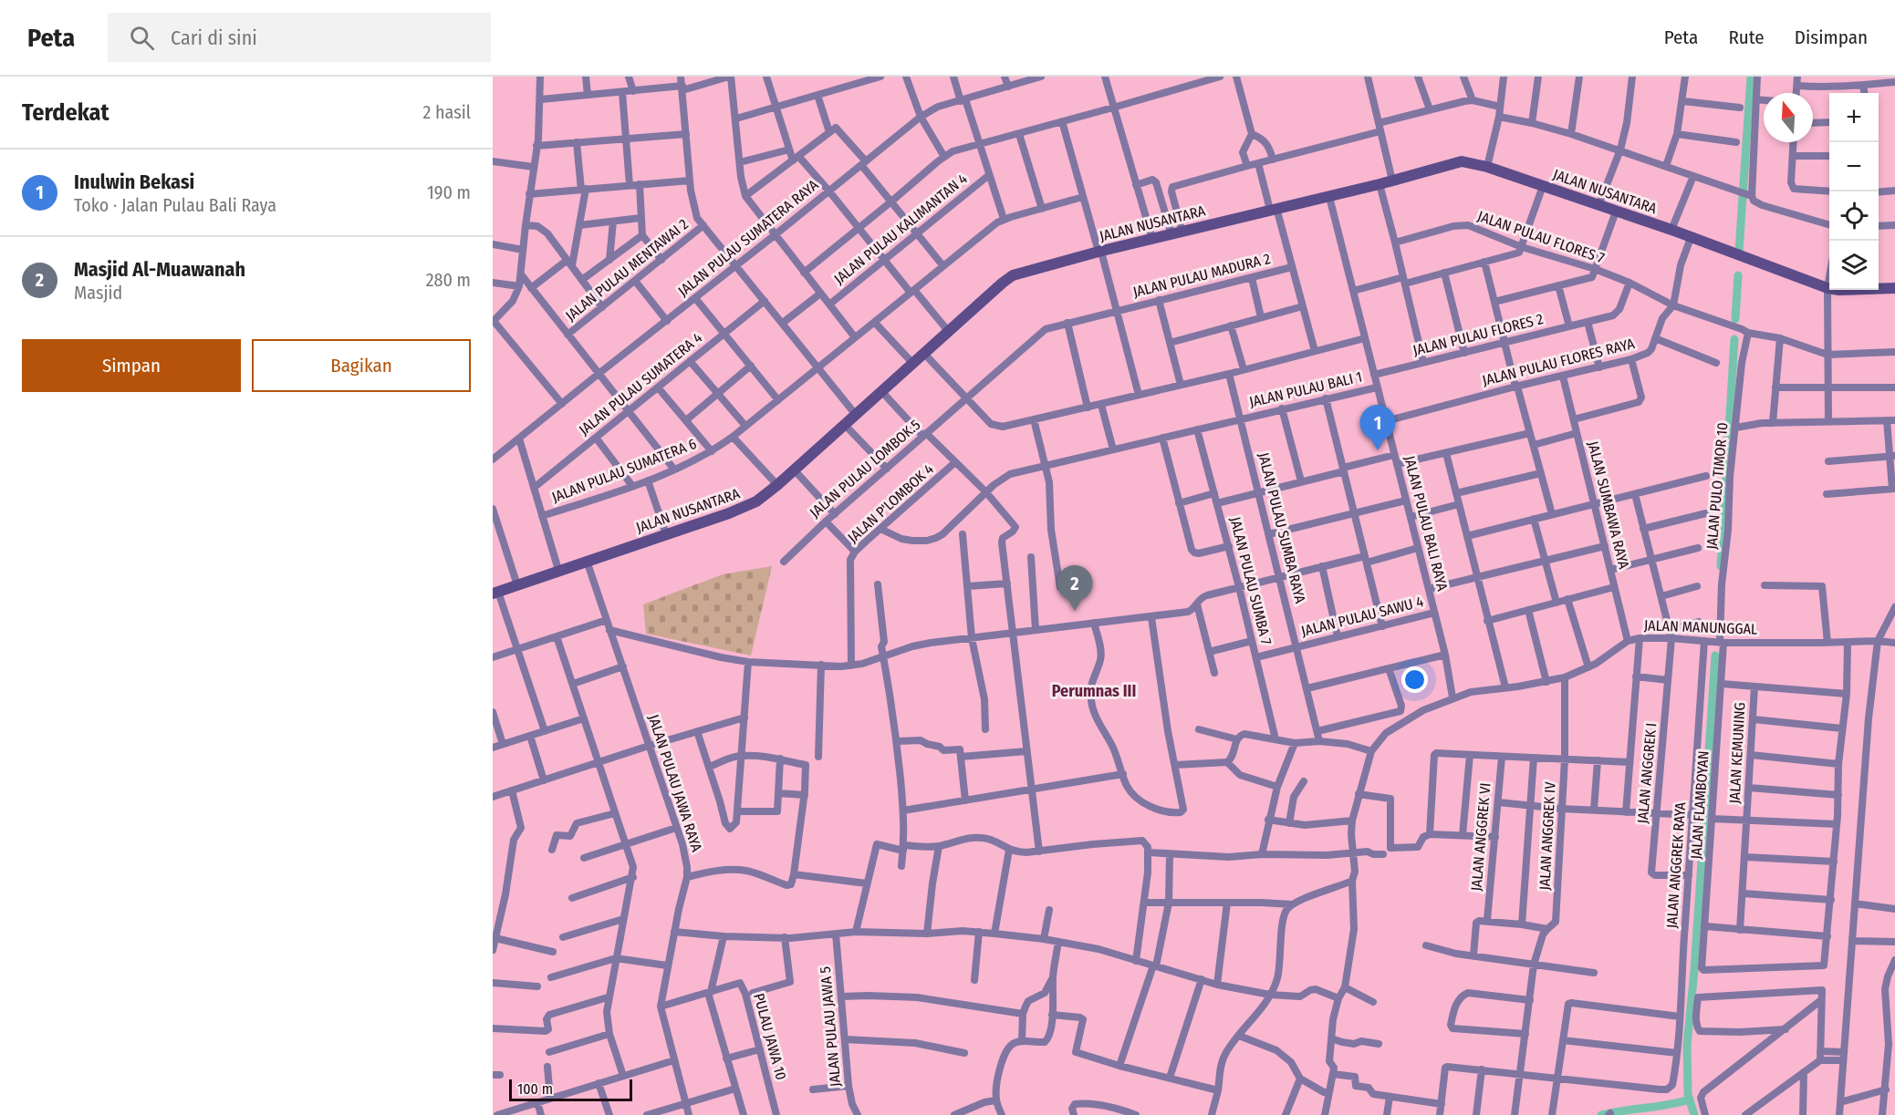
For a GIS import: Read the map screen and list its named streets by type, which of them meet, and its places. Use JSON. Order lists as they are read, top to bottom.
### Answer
{
  "streets": {
    "street": [
      "JALAN NUSANTARA",
      "JALAN PULAU KALIMANTAN 4",
      "JALAN PULAU FLORES 7",
      "JALAN PULAU SUMATERA RAYA",
      "JALAN PULAU MENTAWAI 2",
      "JALAN PULAU MADURA 2",
      "JALAN PULAU FLORES 2",
      "JALAN PULAU FLORES RAYA",
      "JALAN PULAU SUMATERA 4",
      "JALAN PULAU BALI 1",
      "JALAN PULAU LOMBOK.5",
      "JALAN PULAU SUMATERA 6",
      "JALAN PULO TIMOR 10",
      "JALAN P'LOMBOK 4",
      "JALAN SUMBAWA RAYA",
      "JALAN PULAU BALI RAYA",
      "JALAN PULAU SUMBA RAYA",
      "JALAN PULAU SUMBA 7",
      "JALAN PULAU SAWU 4",
      "JALAN MANUNGGAL",
      "JALAN KEMUNING",
      "JALAN ANGGREK I",
      "JALAN PULAU JAWA RAYA",
      "JALAN FLAMBOYAN",
      "JALAN ANGGREK IV",
      "JALAN ANGGREK VI",
      "JALAN ANGGREK RAYA",
      "JALAN PULAU JAWA 5",
      "PULAU JAWA 10"
    ]
  },
  "crossings": [
    ["JALAN NUSANTARA", "JALAN PULAU FLORES RAYA"],
    ["JALAN NUSANTARA", "JALAN PULAU BALI RAYA"],
    ["JALAN NUSANTARA", "JALAN PULAU JAWA RAYA"],
    ["JALAN PULAU FLORES 7", "JALAN PULAU FLORES 2"],
    ["JALAN PULAU FLORES 7", "JALAN PULAU FLORES RAYA"],
    ["JALAN PULAU FLORES 7", "JALAN PULO TIMOR 10"],
    ["JALAN PULAU MADURA 2", "JALAN PULAU LOMBOK.5"],
    ["JALAN PULAU FLORES 2", "JALAN PULAU BALI RAYA"],
    ["JALAN PULAU FLORES RAYA", "JALAN SUMBAWA RAYA"],
    ["JALAN PULAU FLORES RAYA", "JALAN PULAU BALI RAYA"],
    ["JALAN PULAU BALI 1", "JALAN P'LOMBOK 4"],
    ["JALAN PULAU BALI 1", "JALAN PULAU BALI RAYA"],
    ["JALAN PULAU BALI 1", "JALAN PULAU SUMBA RAYA"],
    ["JALAN PULAU BALI 1", "JALAN PULAU SUMBA 7"],
    ["JALAN PULO TIMOR 10", "JALAN MANUNGGAL"],
    ["JALAN PULO TIMOR 10", "JALAN FLAMBOYAN"],
    ["JALAN PULO TIMOR 10", "JALAN ANGGREK RAYA"],
    ["JALAN SUMBAWA RAYA", "JALAN MANUNGGAL"],
    ["JALAN PULAU BALI RAYA", "JALAN PULAU SAWU 4"],
    ["JALAN PULAU BALI RAYA", "JALAN MANUNGGAL"],
    ["JALAN PULAU SUMBA RAYA", "JALAN PULAU SAWU 4"],
    ["JALAN PULAU SUMBA 7", "JALAN PULAU SAWU 4"],
    ["JALAN MANUNGGAL", "JALAN ANGGREK I"],
    ["JALAN MANUNGGAL", "JALAN FLAMBOYAN"],
    ["JALAN MANUNGGAL", "JALAN ANGGREK IV"],
    ["JALAN MANUNGGAL", "JALAN ANGGREK RAYA"],
    ["JALAN ANGGREK I", "JALAN ANGGREK RAYA"],
    ["JALAN PULAU JAWA RAYA", "PULAU JAWA 10"],
    ["JALAN FLAMBOYAN", "JALAN ANGGREK RAYA"]
  ],
  "districts": ["Perumnas III"],
  "scale_bar": "100 m",
  "north": "top",
  "page": {
    "header": "Peta",
    "search": "Cari di sini",
    "nav": ["Peta", "Rute", "Disimpan"],
    "heading": ["Terdekat", "2 hasil"],
    "map_buttons": ["+", "−"],
    "list": [
      {
        "mark": "1",
        "name": "Inulwin Bekasi",
        "note": "Toko · Jalan Pulau Bali Raya",
        "value": "190 m"
      },
      {
        "mark": "2",
        "name": "Masjid Al-Muawanah",
        "note": "Masjid",
        "value": "280 m"
      }
    ],
    "buttons": ["Simpan", "Bagikan"],
    "pins": ["1", "2"],
    "scale": "100 m"
  }
}
